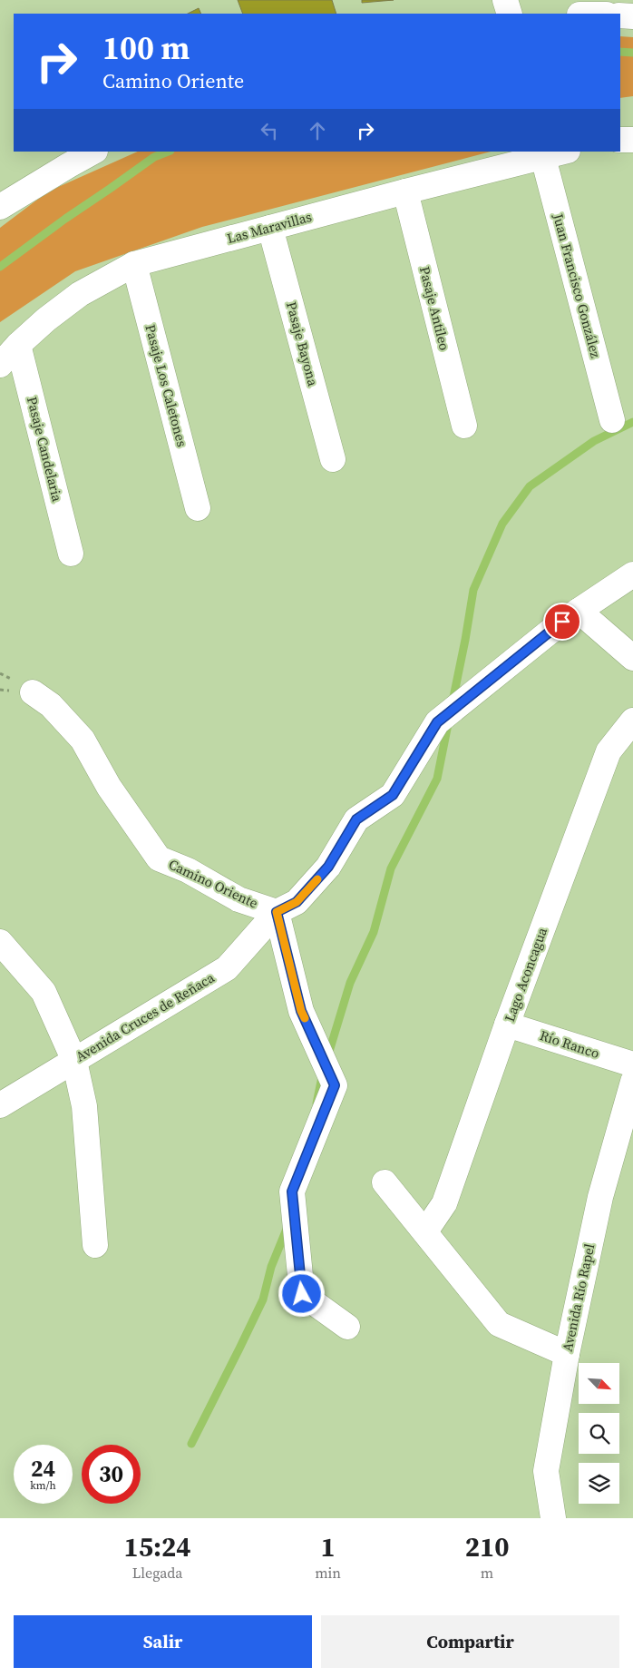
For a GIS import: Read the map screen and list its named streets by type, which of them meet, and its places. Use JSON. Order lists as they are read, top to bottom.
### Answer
{
  "streets": {
    "street": [
      "Las Maravillas",
      "Juan Francisco González",
      "Pasaje Antileo",
      "Pasaje Bayona",
      "Pasaje Los Caletones",
      "Pasaje Candelaria",
      "Camino Oriente",
      "Lago Aconcagua",
      "Avenida Cruces de Reñaca",
      "Río Ranco",
      "Avenida Río Rapel"
    ]
  },
  "crossings": [
    ["Las Maravillas", "Juan Francisco González"],
    ["Las Maravillas", "Pasaje Antileo"],
    ["Las Maravillas", "Pasaje Bayona"],
    ["Las Maravillas", "Pasaje Los Caletones"],
    ["Las Maravillas", "Pasaje Candelaria"],
    ["Camino Oriente", "Avenida Cruces de Reñaca"],
    ["Lago Aconcagua", "Río Ranco"]
  ],
  "north": "bottom right",
  "page": {
    "turn": ["100 m", "Camino Oriente"],
    "speed": "24 km/h",
    "limit": "30",
    "eta": [
      "15:24",
      "Llegada",
      "1",
      "min",
      "210",
      "m"
    ],
    "buttons": ["Salir", "Compartir"]
  }
}
